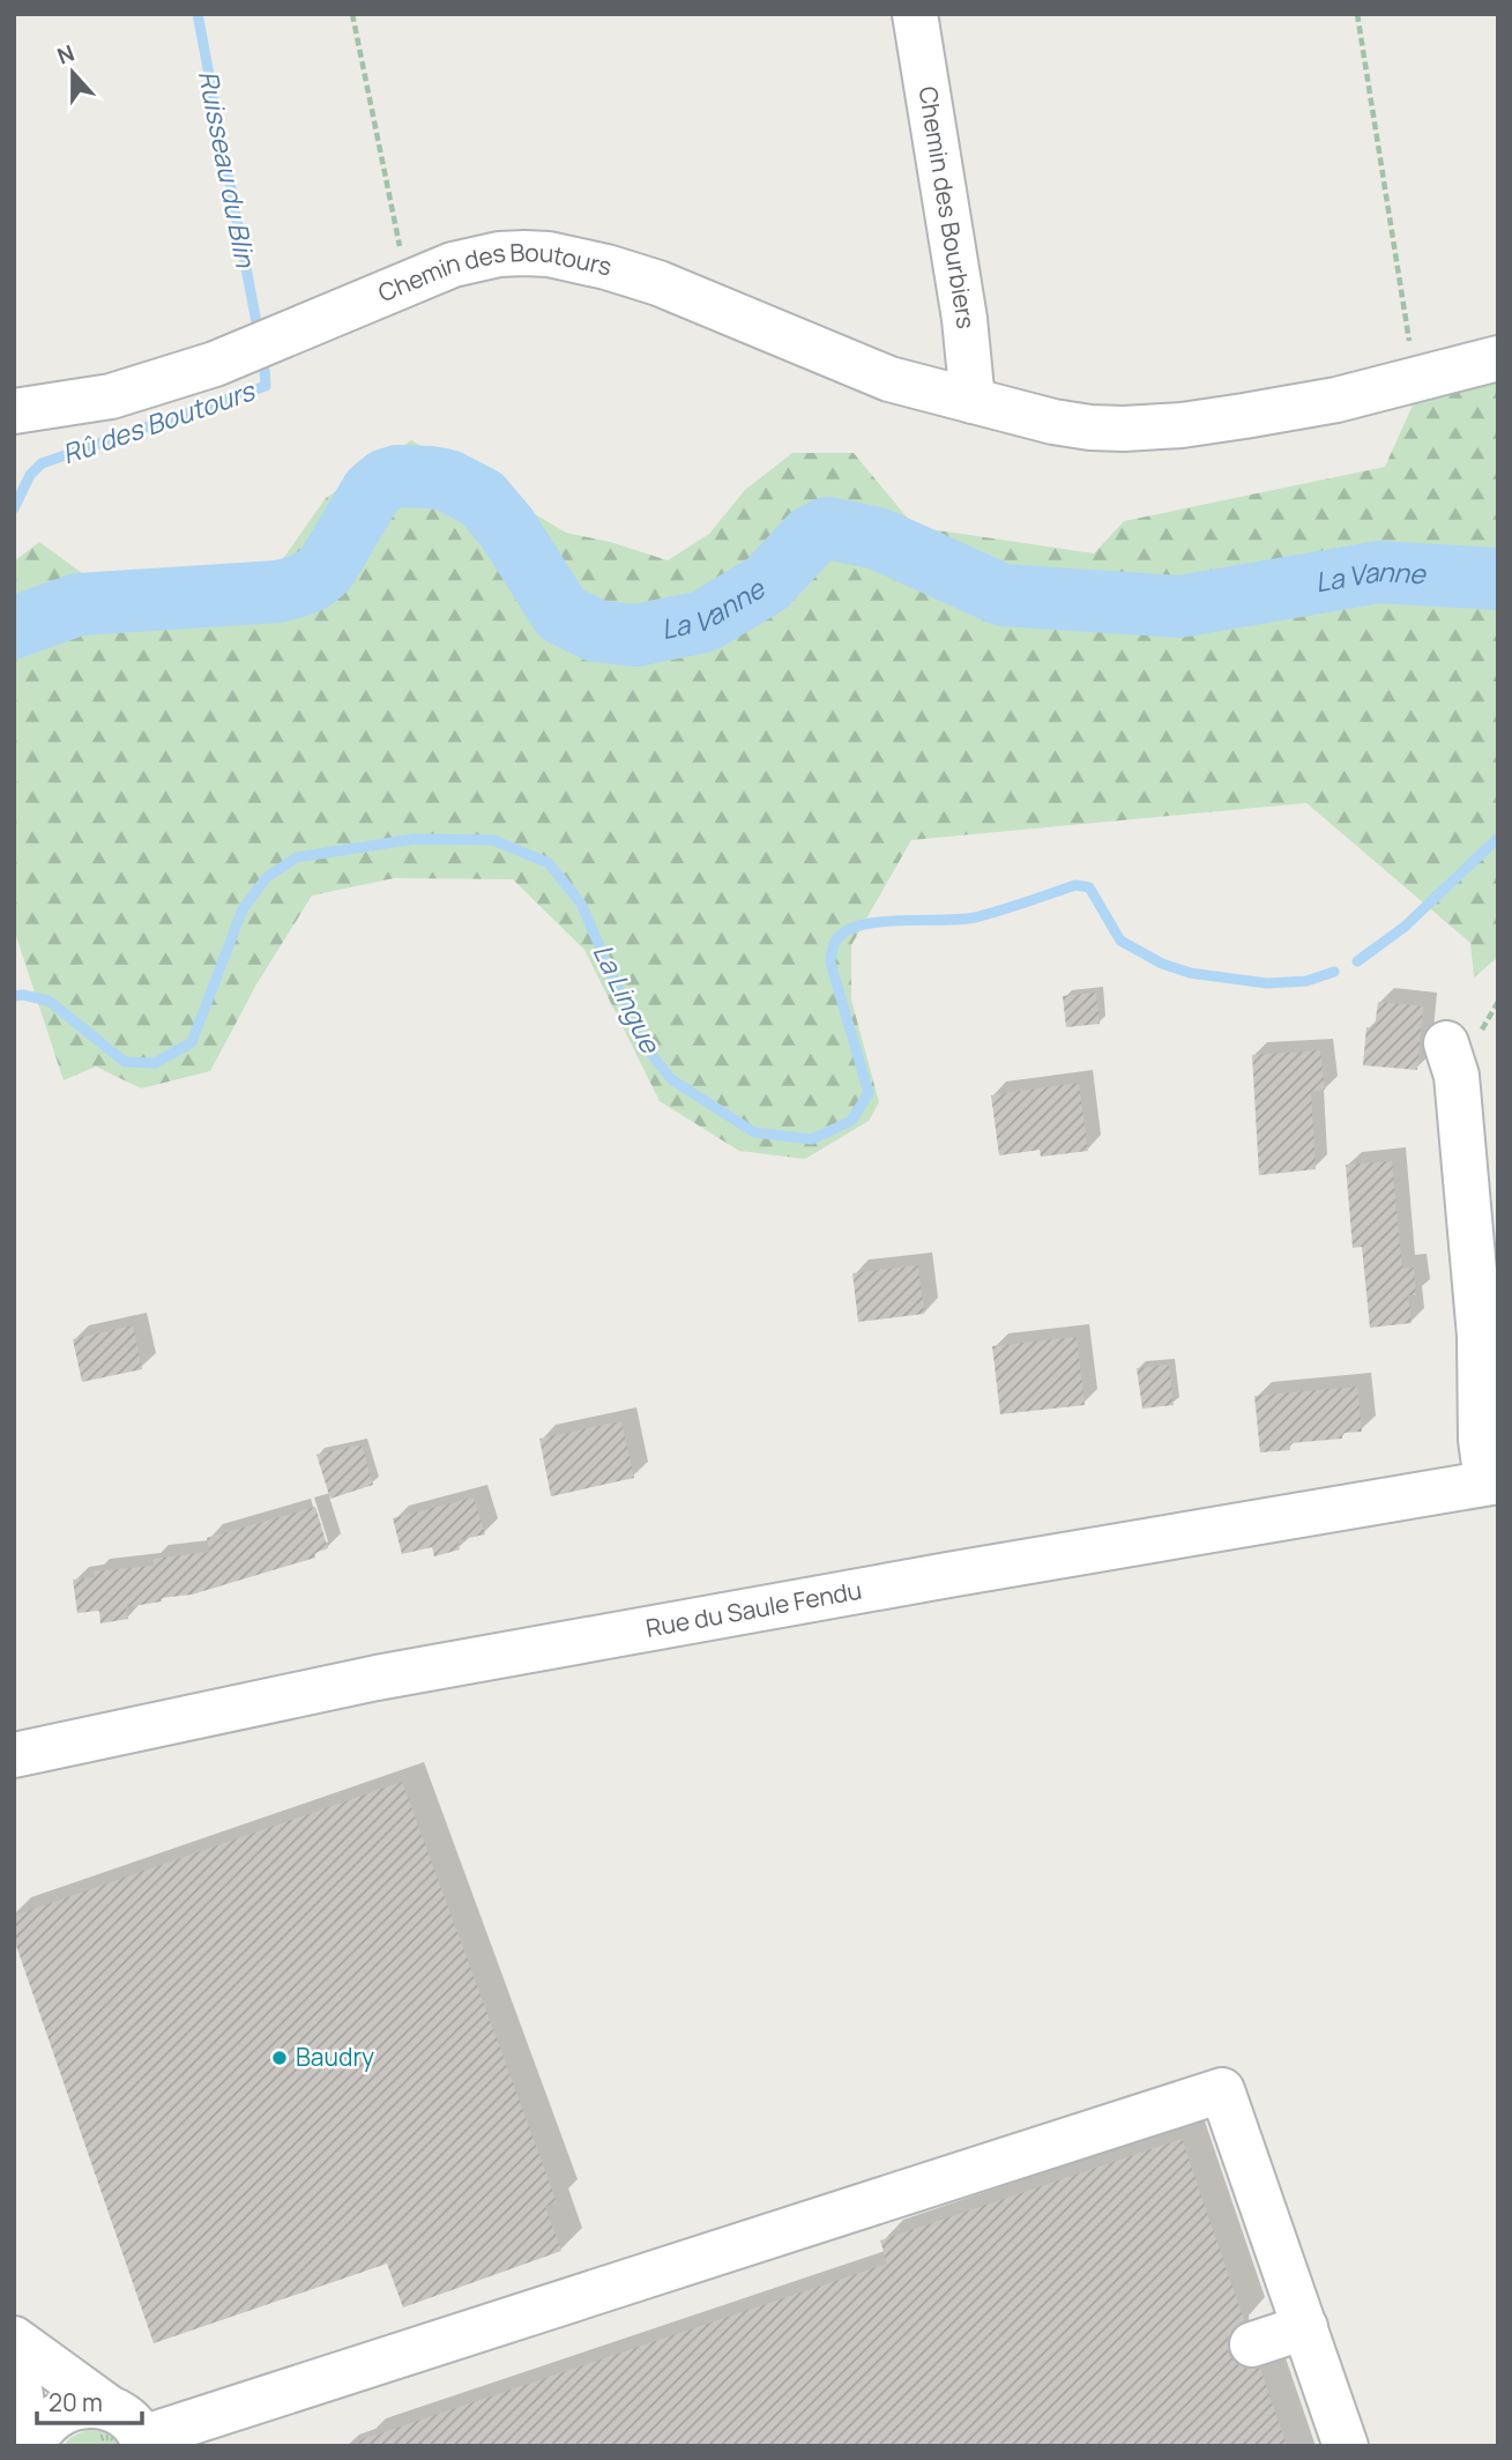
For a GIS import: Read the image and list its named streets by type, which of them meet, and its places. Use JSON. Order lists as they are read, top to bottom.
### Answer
{
  "streets": {
    "street": ["Chemin des Bourbiers", "Chemin des Boutours", "Rue du Saule Fendu"]
  },
  "crossings": [
    ["Chemin des Bourbiers", "Chemin des Boutours"]
  ],
  "water": [
    "Ruisseau du Blin",
    "Rû des Boutours",
    "La Vanne",
    "La Lingue"
  ],
  "places": ["Baudry"],
  "scale_bar": "20 m",
  "north": "top"
}
